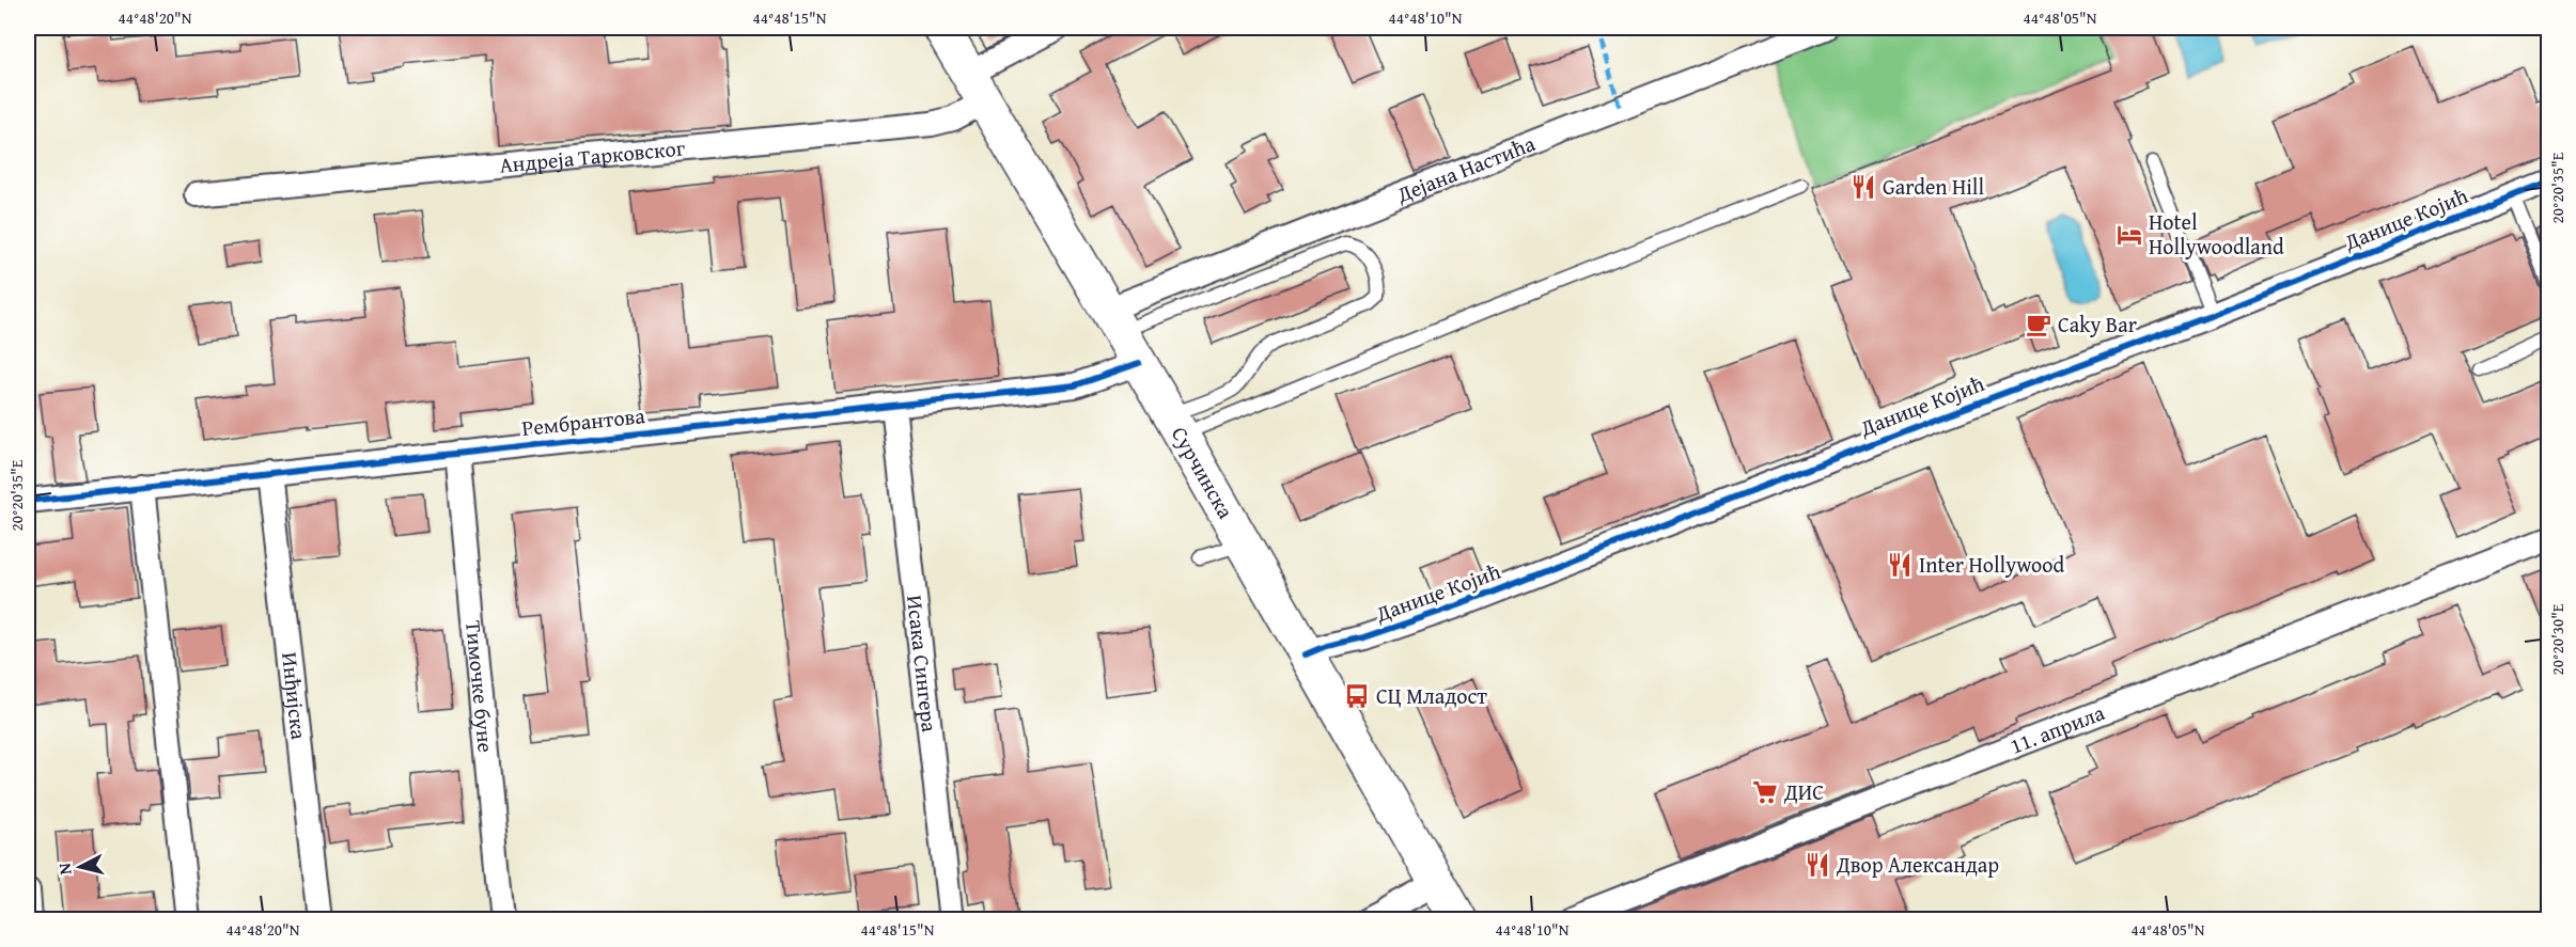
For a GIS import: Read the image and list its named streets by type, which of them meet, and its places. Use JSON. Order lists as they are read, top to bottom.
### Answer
{
  "streets": {
    "main road": ["Сурчинска"],
    "street": [
      "Андреја Тарковског",
      "Дејана Настића",
      "Данице Којић",
      "Рембрантова",
      "Исака Сингера",
      "Тимочке буне",
      "Инђијска",
      "11. априла"
    ]
  },
  "crossings": [
    ["Андреја Тарковског", "Сурчинска"],
    ["Дејана Настића", "Сурчинска"],
    ["Данице Којић", "Сурчинска"],
    ["Рембрантова", "Сурчинска"],
    ["Рембрантова", "Исака Сингера"],
    ["Рембрантова", "Тимочке буне"],
    ["Рембрантова", "Инђијска"]
  ],
  "places": {
    "restaurant": ["Garden Hill", "Inter Hollywood", "Двор Александар"],
    "hotel": ["Hotel Hollywoodland"],
    "cafe": ["Caky Bar"],
    "bus stop": ["СЦ Младост"],
    "supermarket": ["ДИС"]
  },
  "north": "left",
  "coordinates": [
    "44°48'20\"N",
    "44°48'15\"N",
    "44°48'10\"N",
    "44°48'05\"N",
    "20°20'35\"E",
    "20°20'30\"E"
  ]
}
